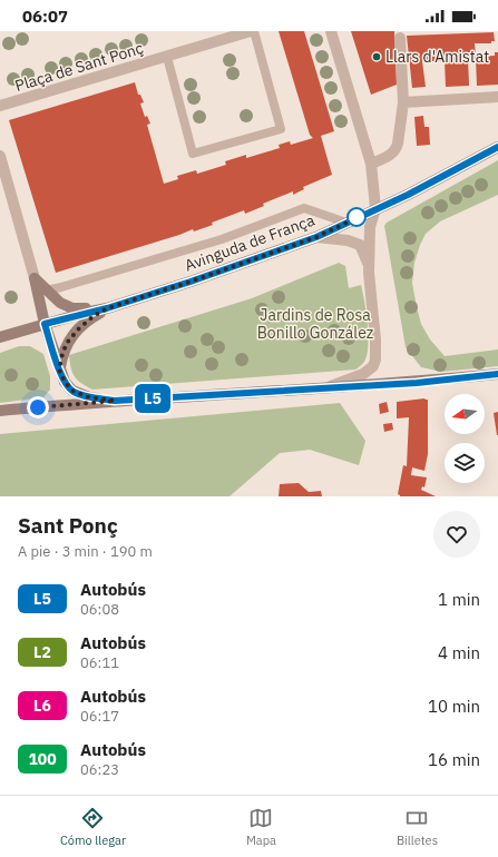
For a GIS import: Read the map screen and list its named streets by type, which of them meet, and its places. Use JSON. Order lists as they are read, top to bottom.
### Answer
{
  "streets": {
    "main road": ["Avinguda de França"],
    "street": ["Plaça de Sant Ponç"]
  },
  "parks": ["Jardins de Rosa Bonillo González"],
  "places": ["Llars d'Amistat"],
  "lines": ["bus line L5"],
  "north": "left",
  "page": {
    "status": "06:07",
    "on_map": "L5",
    "heading": ["Sant Ponç", "A pie · 3 min · 190 m"],
    "list": [
      {
        "mark": "L5",
        "name": "Autobús",
        "note": "06:08",
        "value": "1 min"
      },
      {
        "mark": "L2",
        "name": "Autobús",
        "note": "06:11",
        "value": "4 min"
      },
      {
        "mark": "L6",
        "name": "Autobús",
        "note": "06:17",
        "value": "10 min"
      },
      {
        "mark": "100",
        "name": "Autobús",
        "note": "06:23",
        "value": "16 min"
      }
    ],
    "tabs": ["Cómo llegar", "Mapa", "Billetes"]
  }
}
